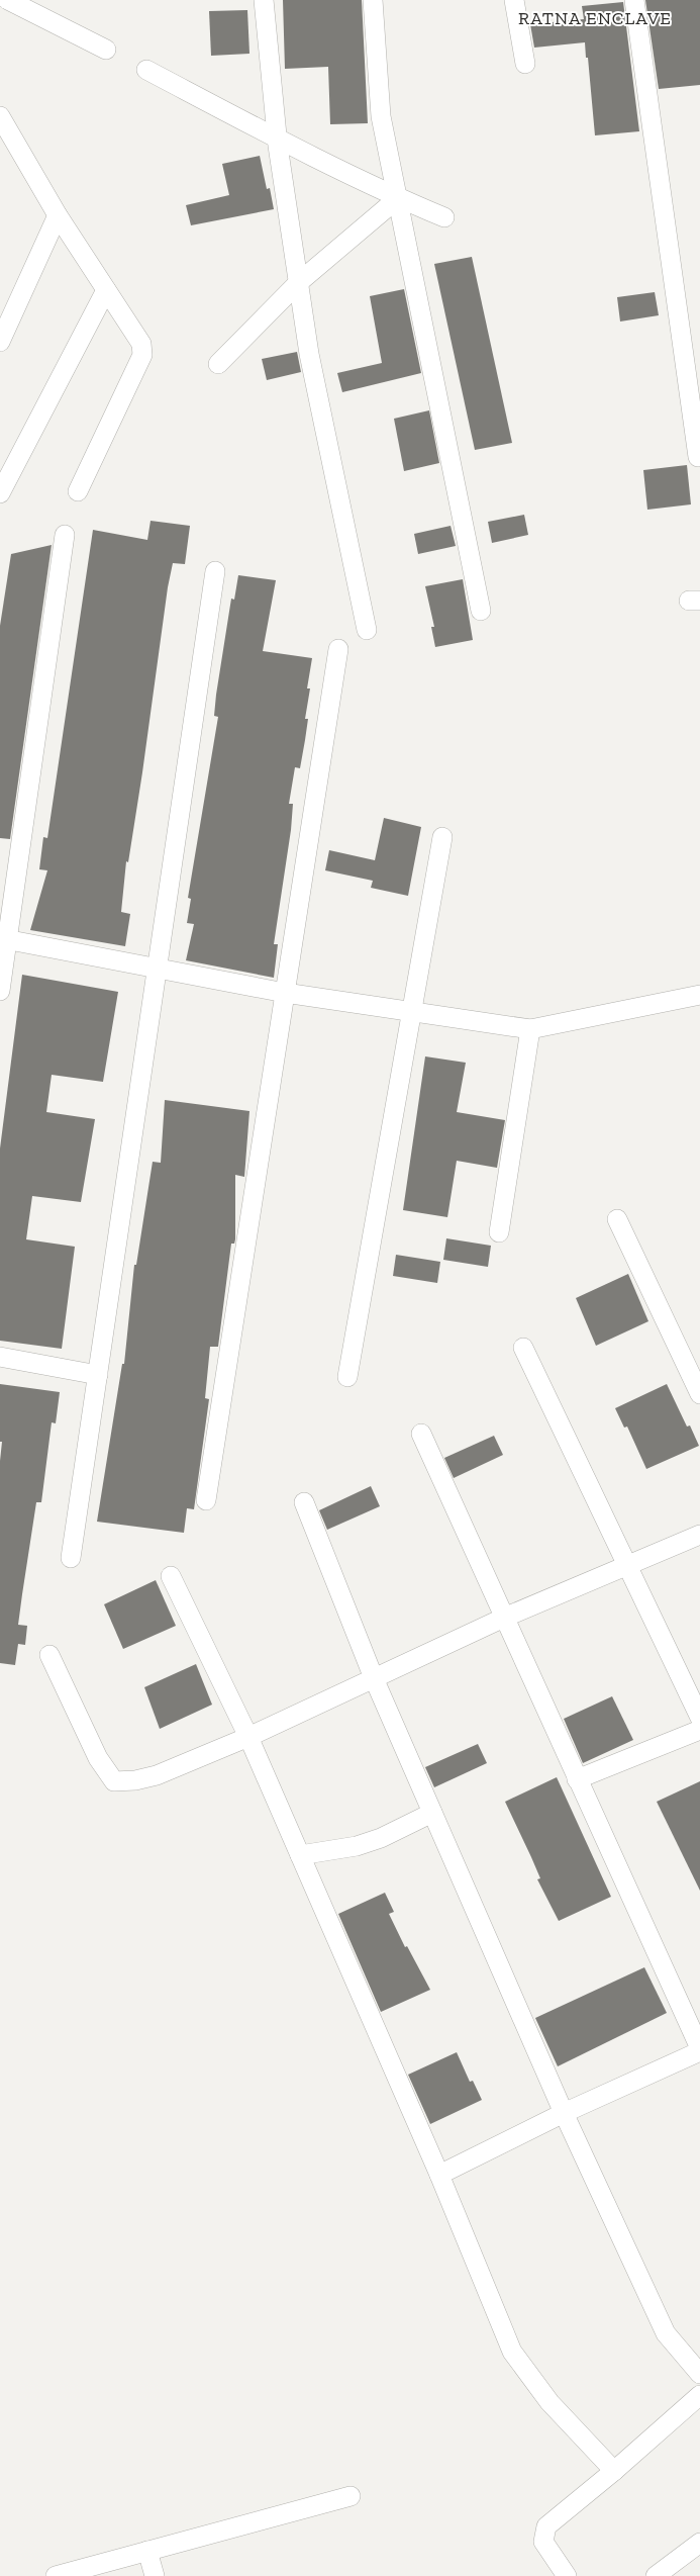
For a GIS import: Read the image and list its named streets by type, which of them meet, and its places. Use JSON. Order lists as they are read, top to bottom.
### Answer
{
  "districts": ["RATNA ENCLAVE"]
}
